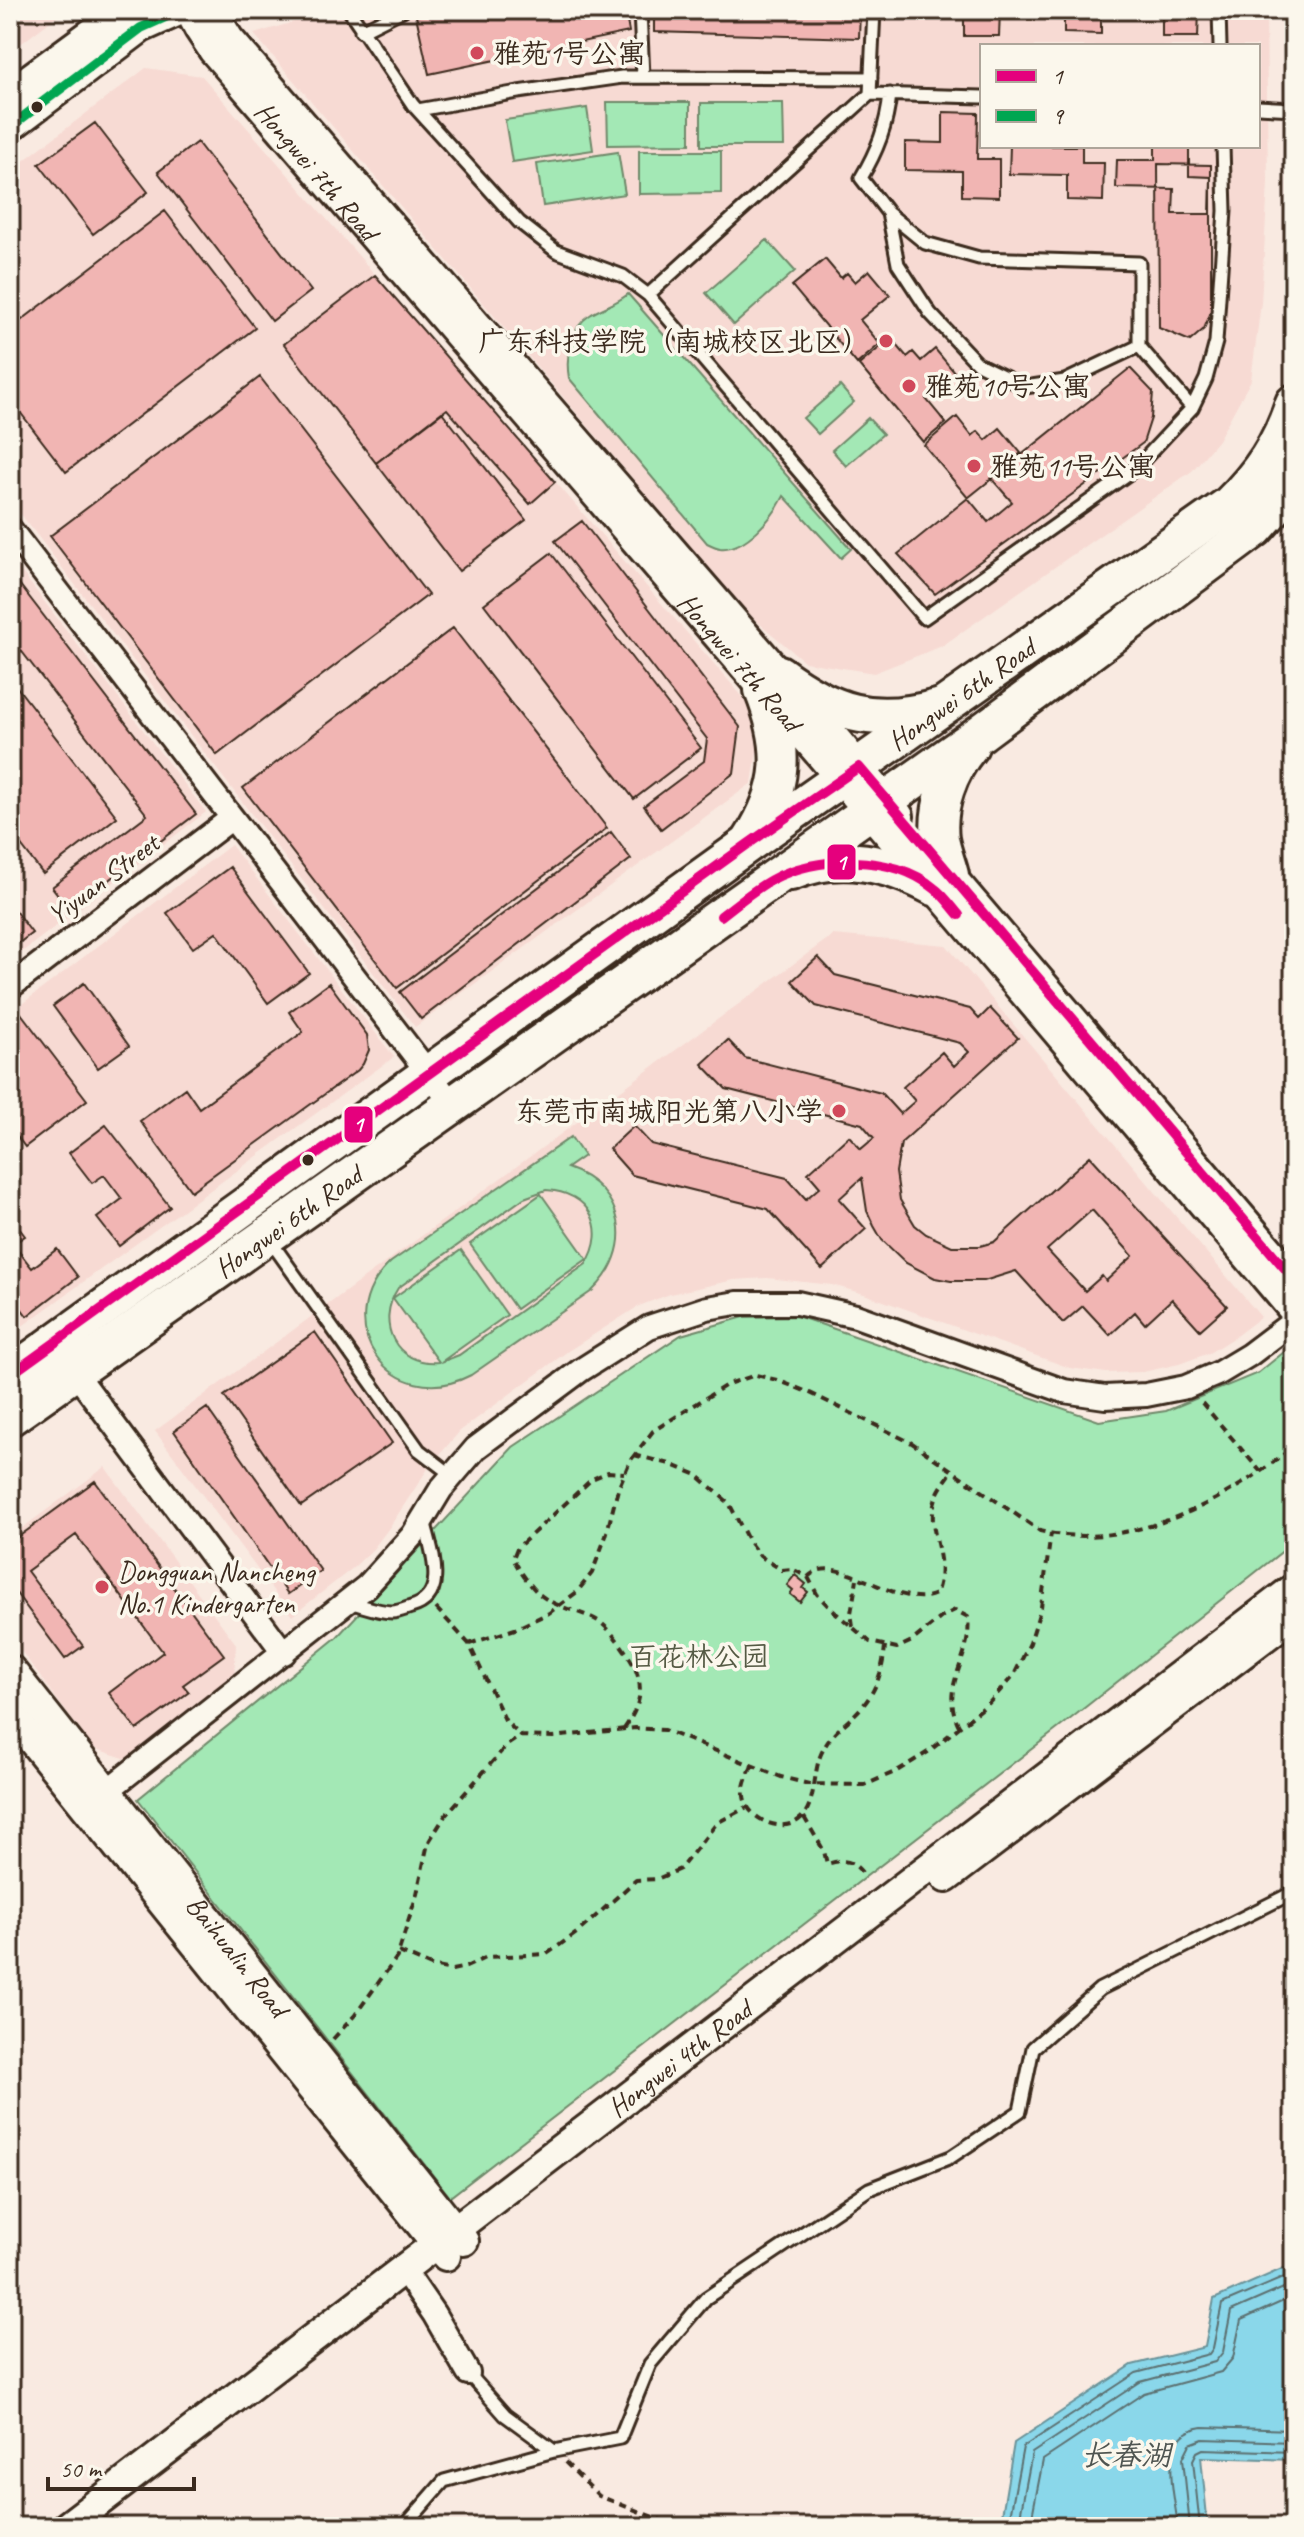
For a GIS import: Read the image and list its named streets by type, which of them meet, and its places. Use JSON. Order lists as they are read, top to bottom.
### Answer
{
  "streets": {
    "main road": ["Hongwei 6th Road"],
    "street": [
      "Hongwei 7th Road",
      "Yiyuan Street",
      "Baihualin Road",
      "Hongwei 4th Road"
    ]
  },
  "crossings": [
    ["Hongwei 7th Road", "Hongwei 6th Road"],
    ["Baihualin Road", "Hongwei 4th Road"]
  ],
  "water": ["长春湖"],
  "parks": ["百花林公园"],
  "places": [
    "雅苑1号公寓",
    "广东科技学院（南城校区北区）",
    "雅苑10号公寓",
    "雅苑11号公寓",
    "东莞市南城阳光第八小学",
    "Dongguan Nancheng No.1 Kindergarten"
  ],
  "lines": ["transit line 9", "transit line 1"],
  "legend": ["1", "9"],
  "scale_bar": "50 m"
}
